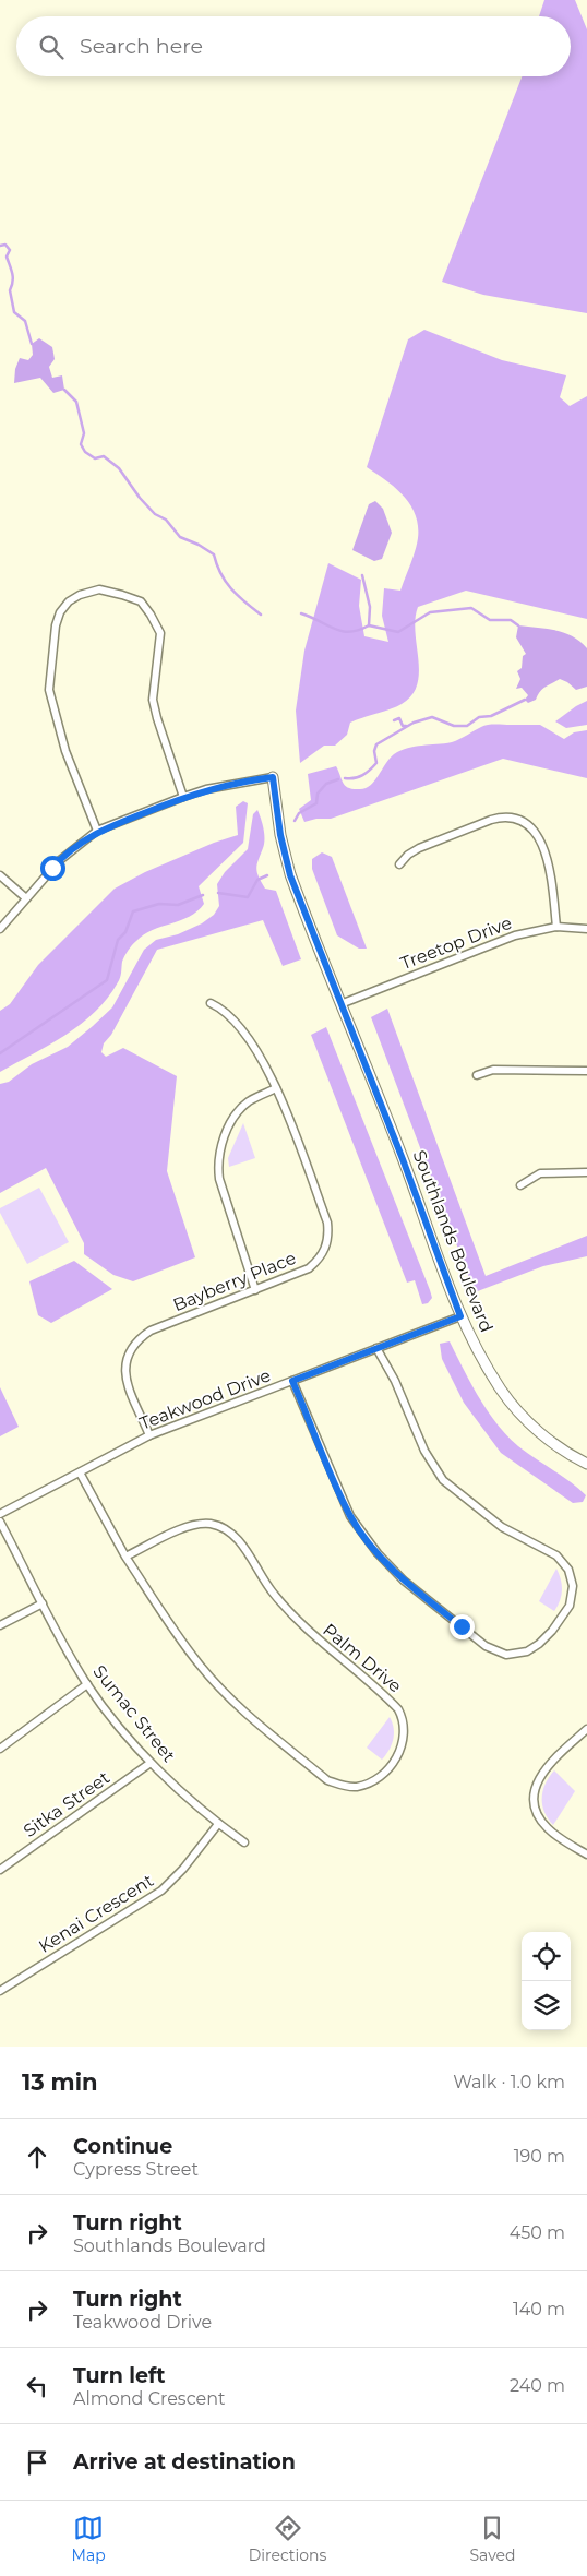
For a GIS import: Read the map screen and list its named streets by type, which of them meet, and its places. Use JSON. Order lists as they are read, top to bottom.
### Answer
{
  "streets": {
    "main road": ["Southlands Boulevard"],
    "street": [
      "Treetop Drive",
      "Bayberry Place",
      "Teakwood Drive",
      "Palm Drive",
      "Sumac Street",
      "Sitka Street",
      "Kenai Crescent"
    ]
  },
  "crossings": [
    ["Treetop Drive", "Southlands Boulevard"],
    ["Southlands Boulevard", "Teakwood Drive"],
    ["Bayberry Place", "Teakwood Drive"],
    ["Teakwood Drive", "Palm Drive"],
    ["Sumac Street", "Sitka Street"],
    ["Sumac Street", "Kenai Crescent"]
  ],
  "page": {
    "search": "Search here",
    "heading": ["13 min", "Walk · 1.0 km"],
    "list": [
      ["Continue", "Cypress Street", "190 m"],
      ["Turn right", "Southlands Boulevard", "450 m"],
      ["Turn right", "Teakwood Drive", "140 m"],
      ["Turn left", "Almond Crescent", "240 m"],
      "Arrive at destination"
    ],
    "nav": ["Map", "Directions", "Saved"]
  }
}
